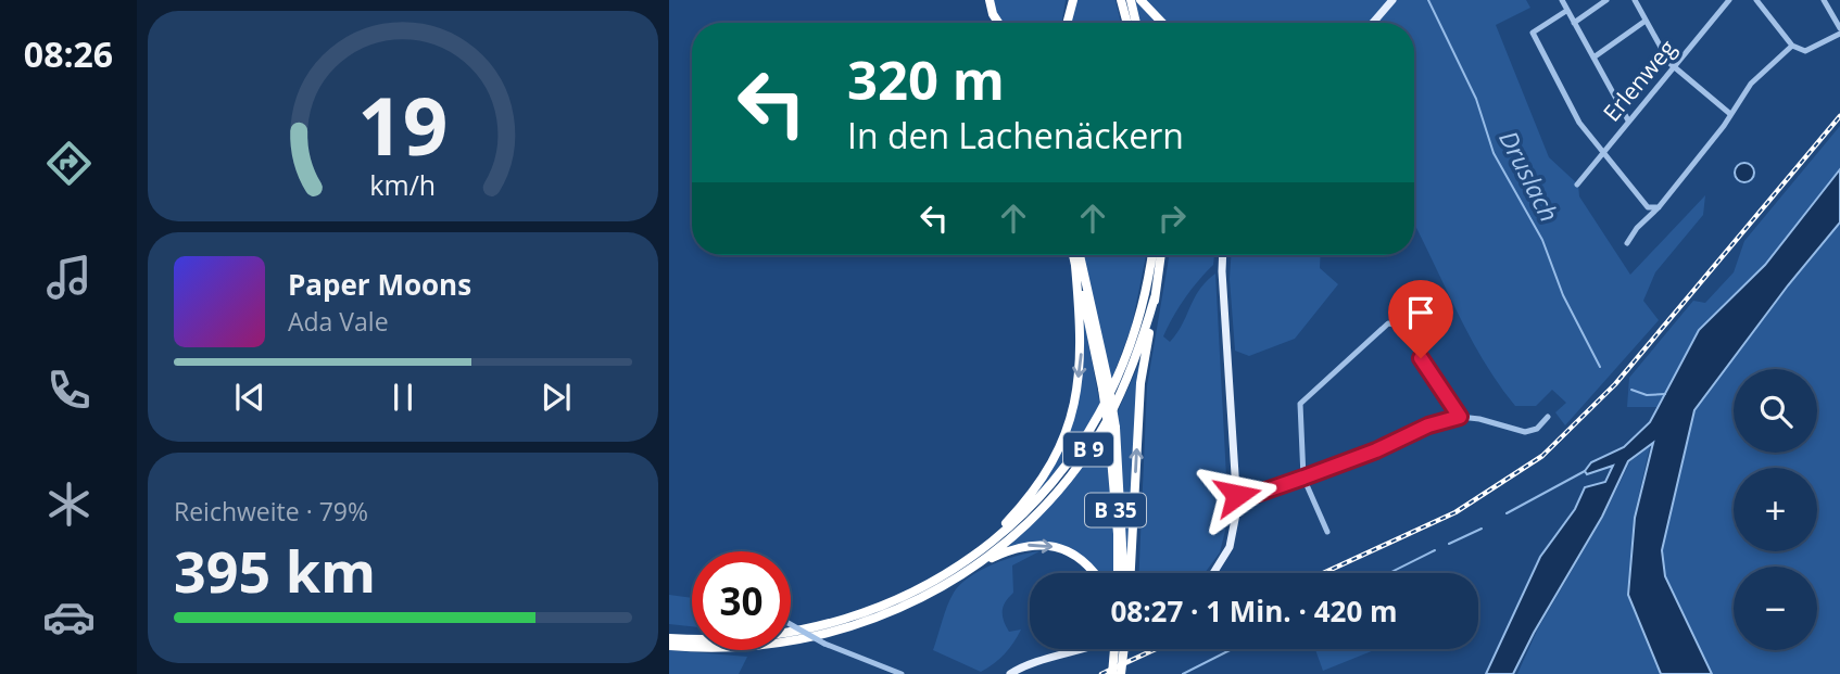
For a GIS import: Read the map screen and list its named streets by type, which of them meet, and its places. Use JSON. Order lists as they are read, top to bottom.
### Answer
{
  "streets": {
    "highway": ["B 9", "B 35"],
    "street": ["Erlenweg"]
  },
  "water": ["Druslach"],
  "page": {
    "tabs": "08:26",
    "turn": ["320 m", "In den Lachenäckern"],
    "song": ["Paper Moons", "Ada Vale"],
    "map_buttons": ["+", "−"],
    "tile": ["Reichweite · 79%", "395 km"],
    "limit": "30",
    "trip": "08:27 · 1 Min. · 420 m",
    "gauge": ["19", "km/h"]
  }
}
